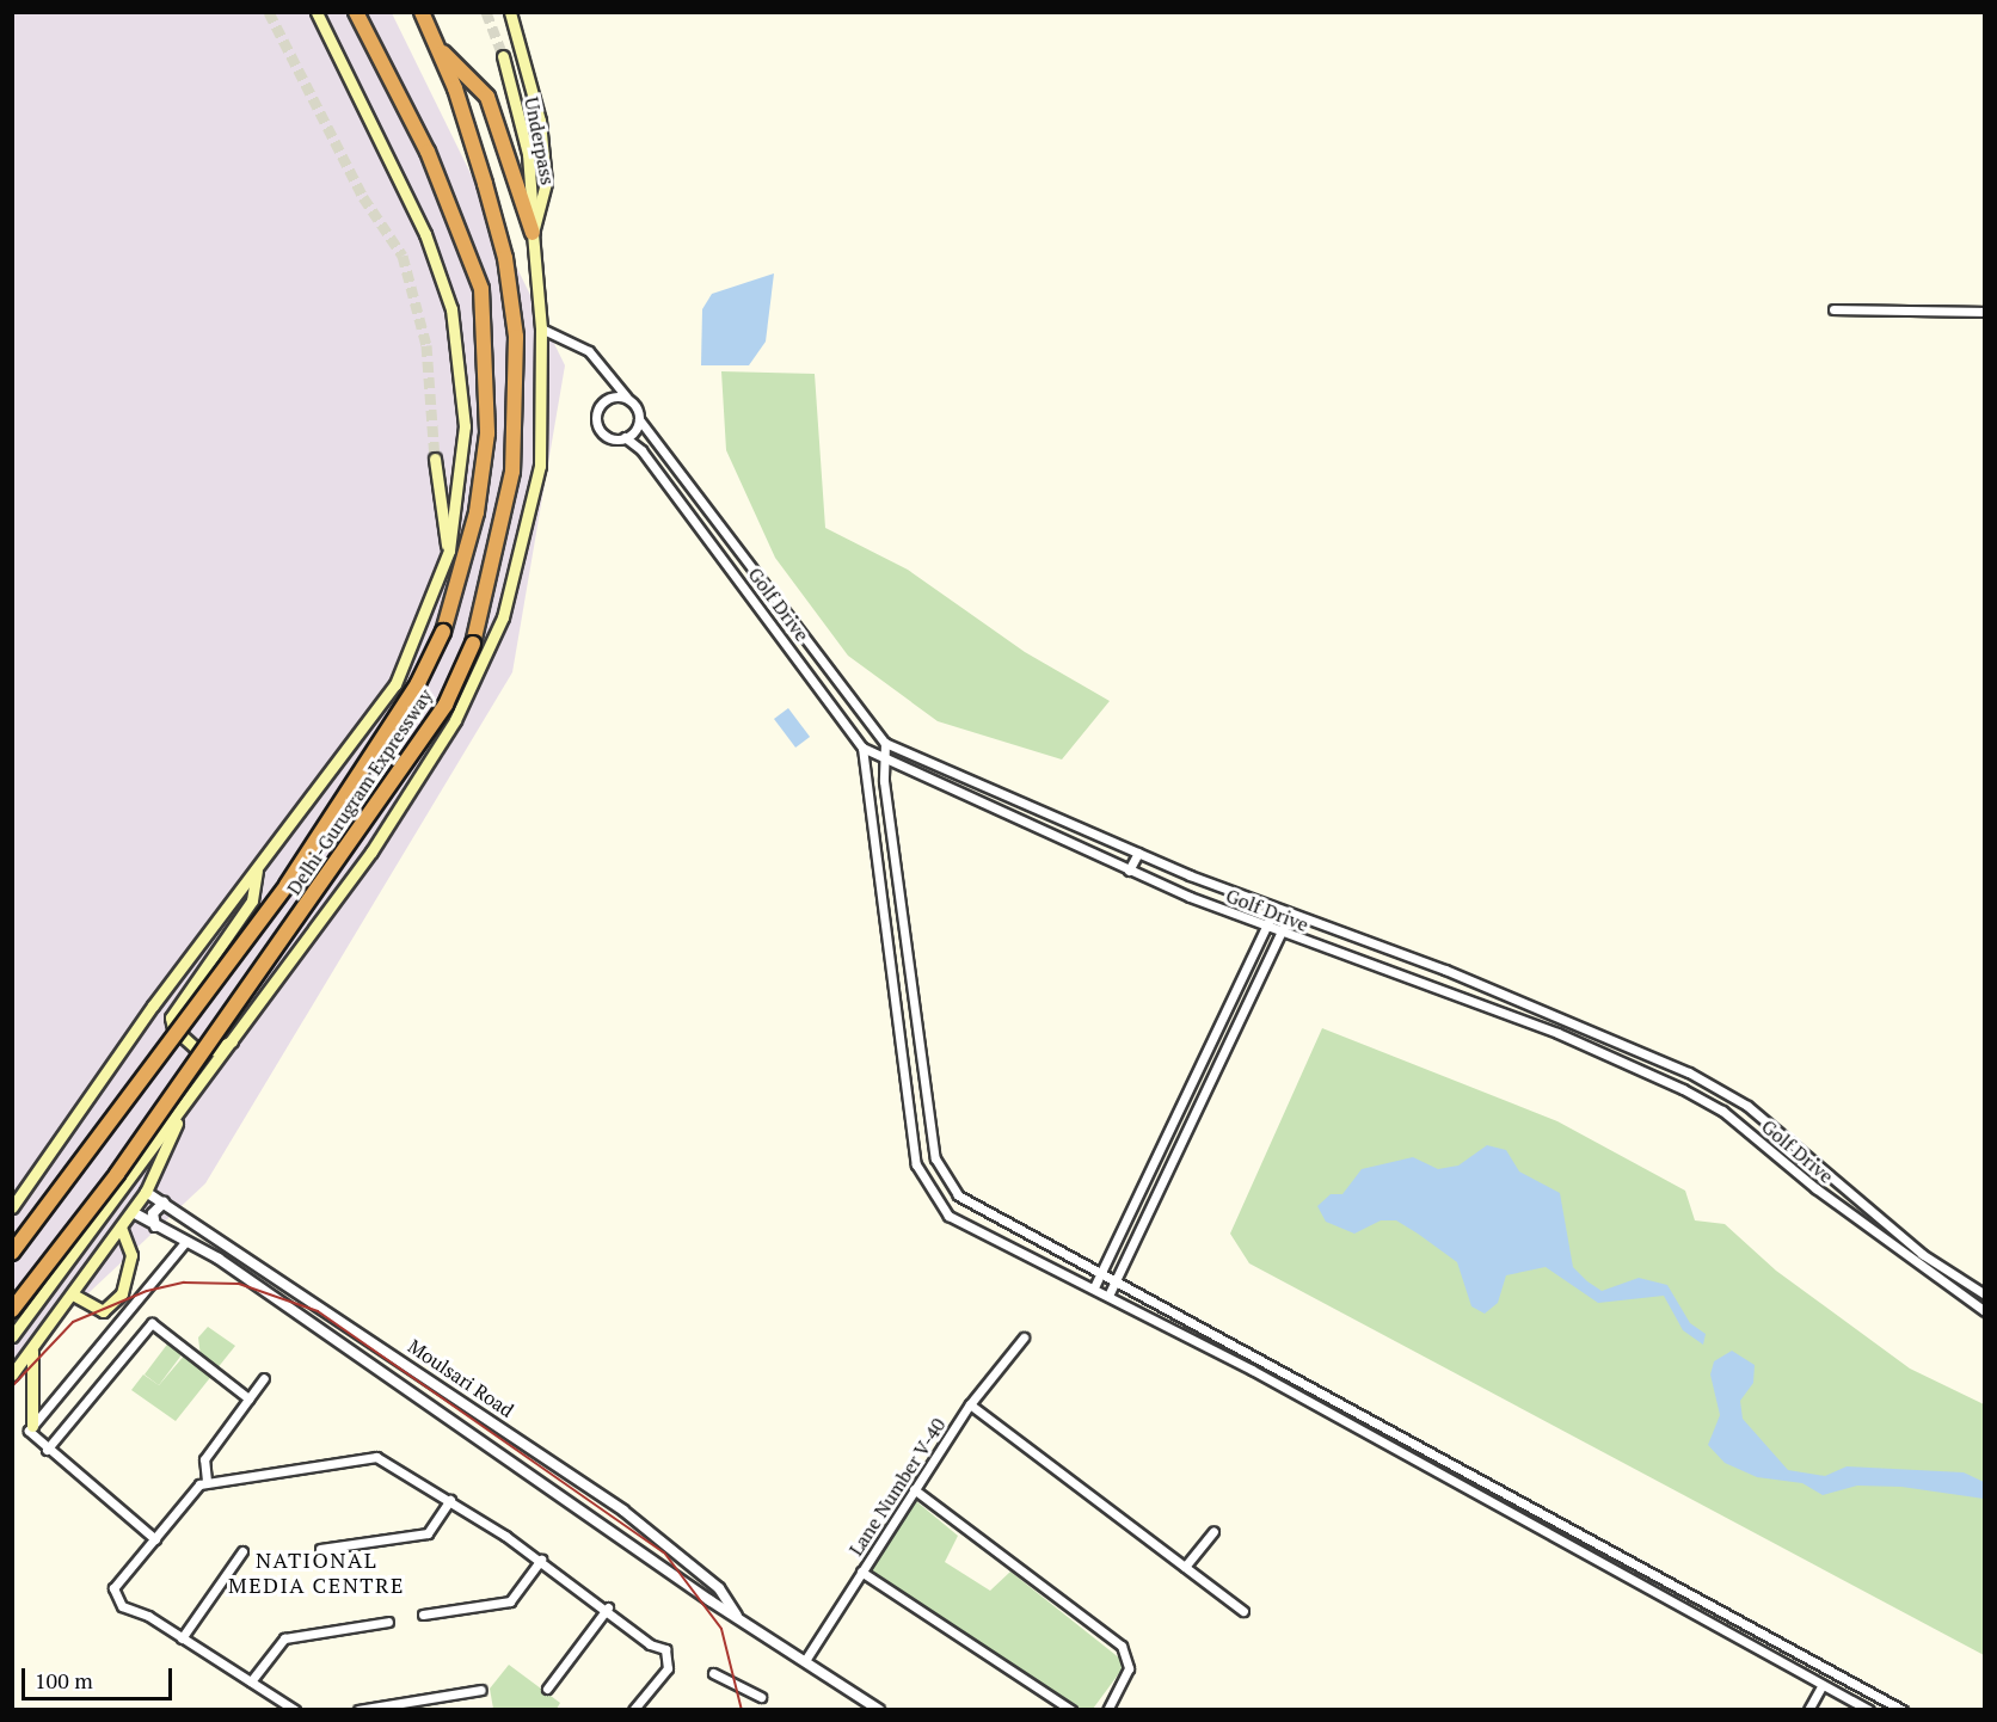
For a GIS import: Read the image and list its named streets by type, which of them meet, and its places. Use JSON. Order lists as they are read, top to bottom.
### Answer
{
  "streets": {
    "highway": ["Delhi-Gurugram Expressway"],
    "main road": ["Underpass"],
    "street": ["Golf Drive", "Moulsari Road", "Lane Number V-40"]
  },
  "crossings": [
    ["Moulsari Road", "Lane Number V-40"]
  ],
  "districts": ["NATIONAL MEDIA CENTRE"],
  "scale_bar": "100 m"
}
